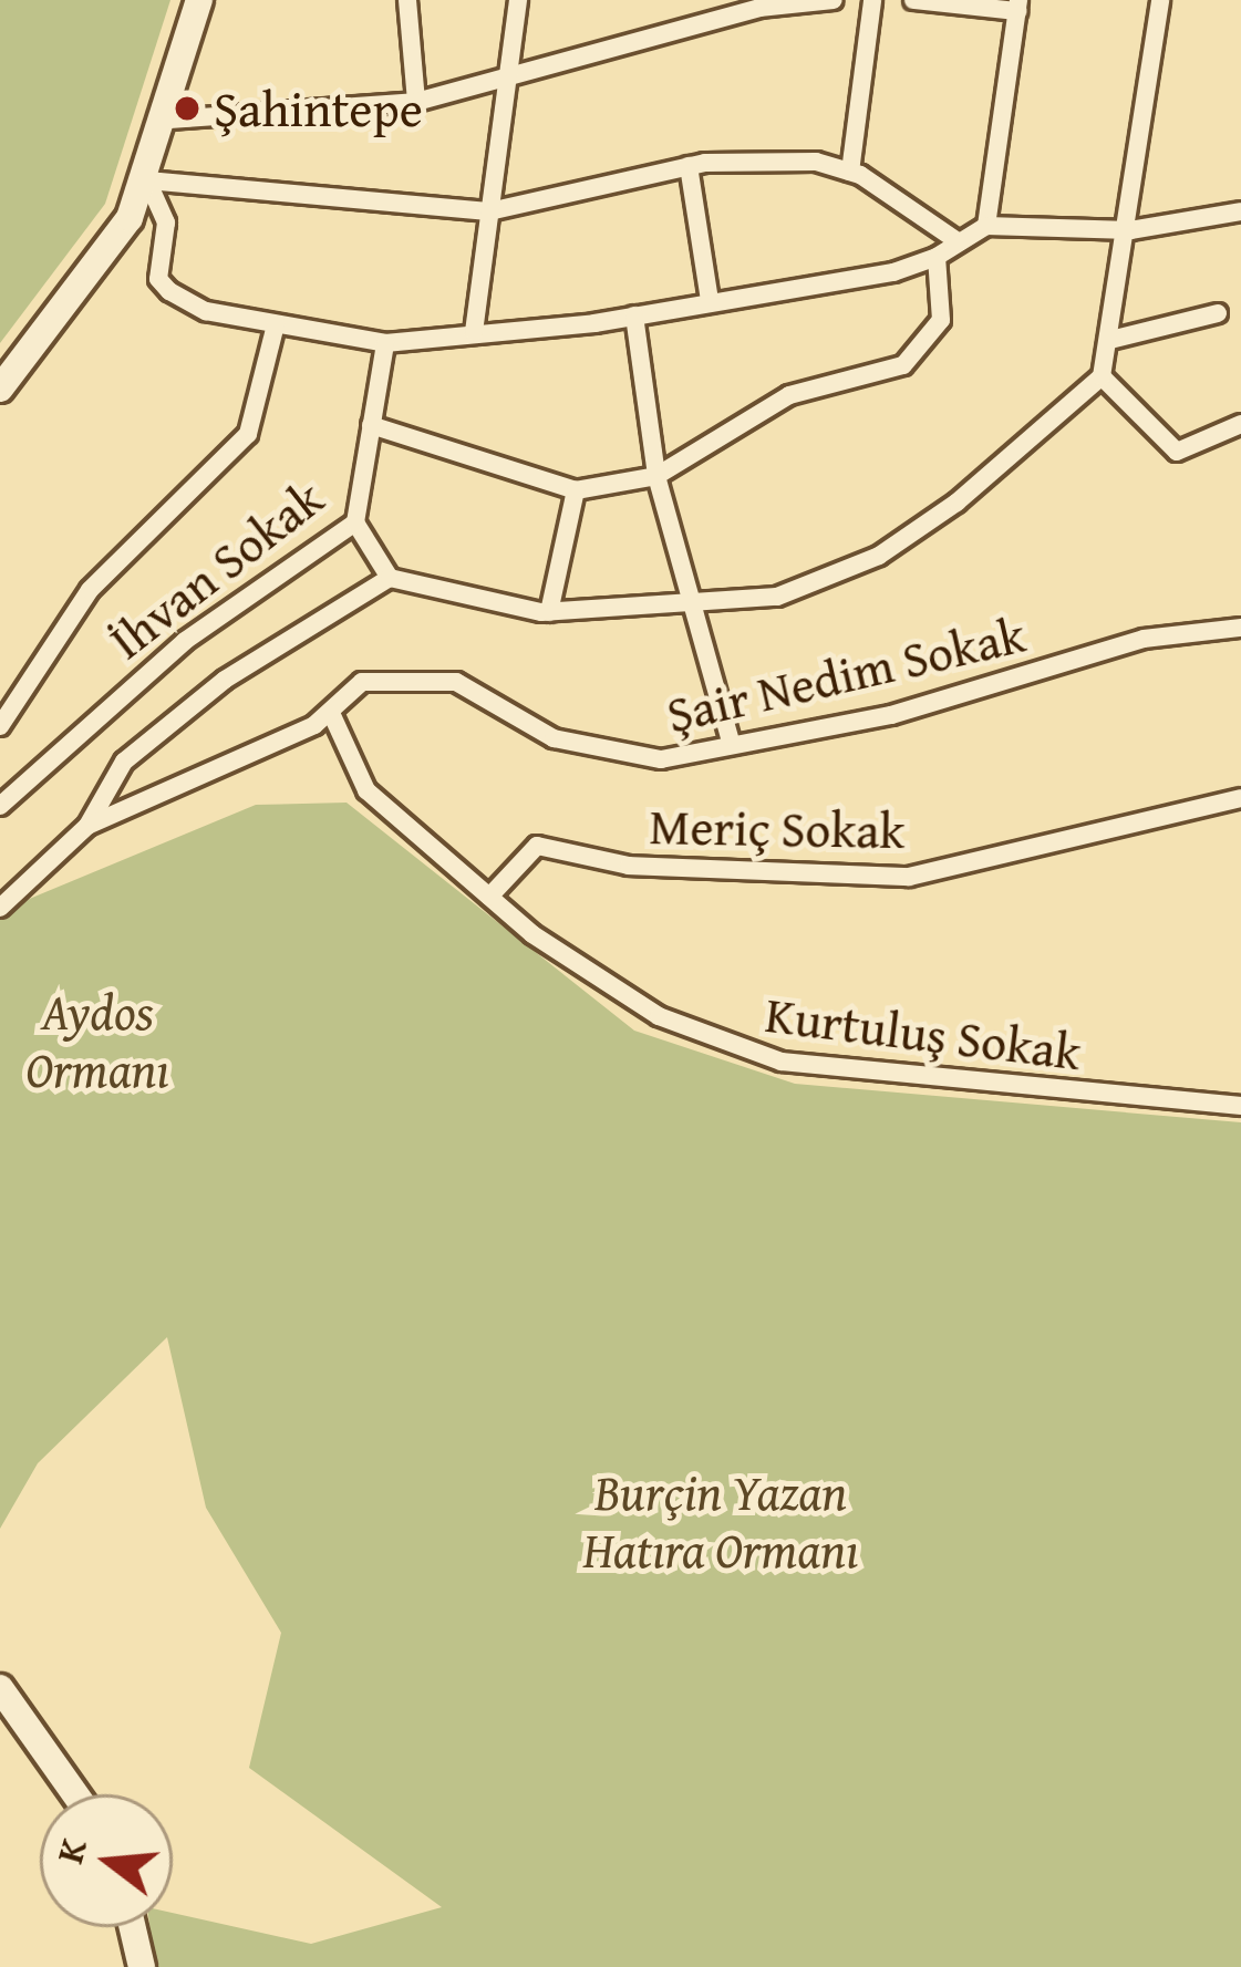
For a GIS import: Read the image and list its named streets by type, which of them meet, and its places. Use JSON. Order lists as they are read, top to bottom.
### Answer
{
  "streets": {
    "street": [
      "İhvan Sokak",
      "Şair Nedim Sokak",
      "Meriç Sokak",
      "Kurtuluş Sokak"
    ]
  },
  "crossings": [
    ["Şair Nedim Sokak", "Kurtuluş Sokak"],
    ["Meriç Sokak", "Kurtuluş Sokak"]
  ],
  "parks": ["Aydos Ormanı", "Burçin Yazan Hatıra Ormanı"],
  "places": ["Şahintepe"],
  "north": "left"
}
